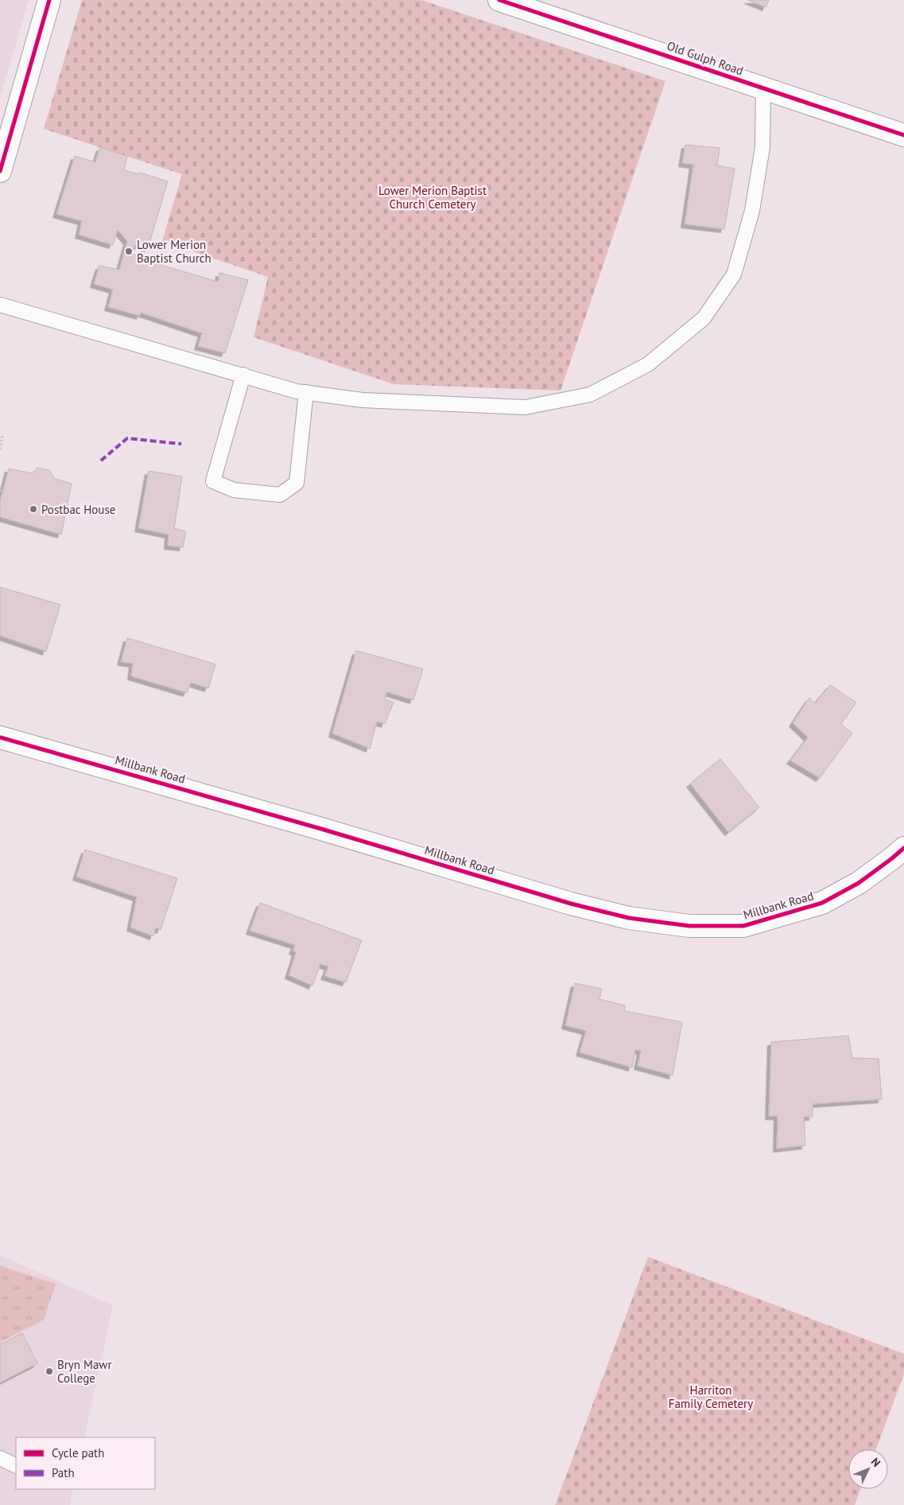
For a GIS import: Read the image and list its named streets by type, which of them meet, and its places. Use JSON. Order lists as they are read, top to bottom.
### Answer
{
  "streets": {
    "street": ["Old Gulph Road", "Millbank Road"]
  },
  "parks": ["Lower Merion Baptist Church Cemetery", "Harriton Family Cemetery"],
  "places": ["Lower Merion Baptist Church", "Postbac House", "Bryn Mawr College"],
  "legend": ["Cycle path", "Path"],
  "north": "top right"
}
